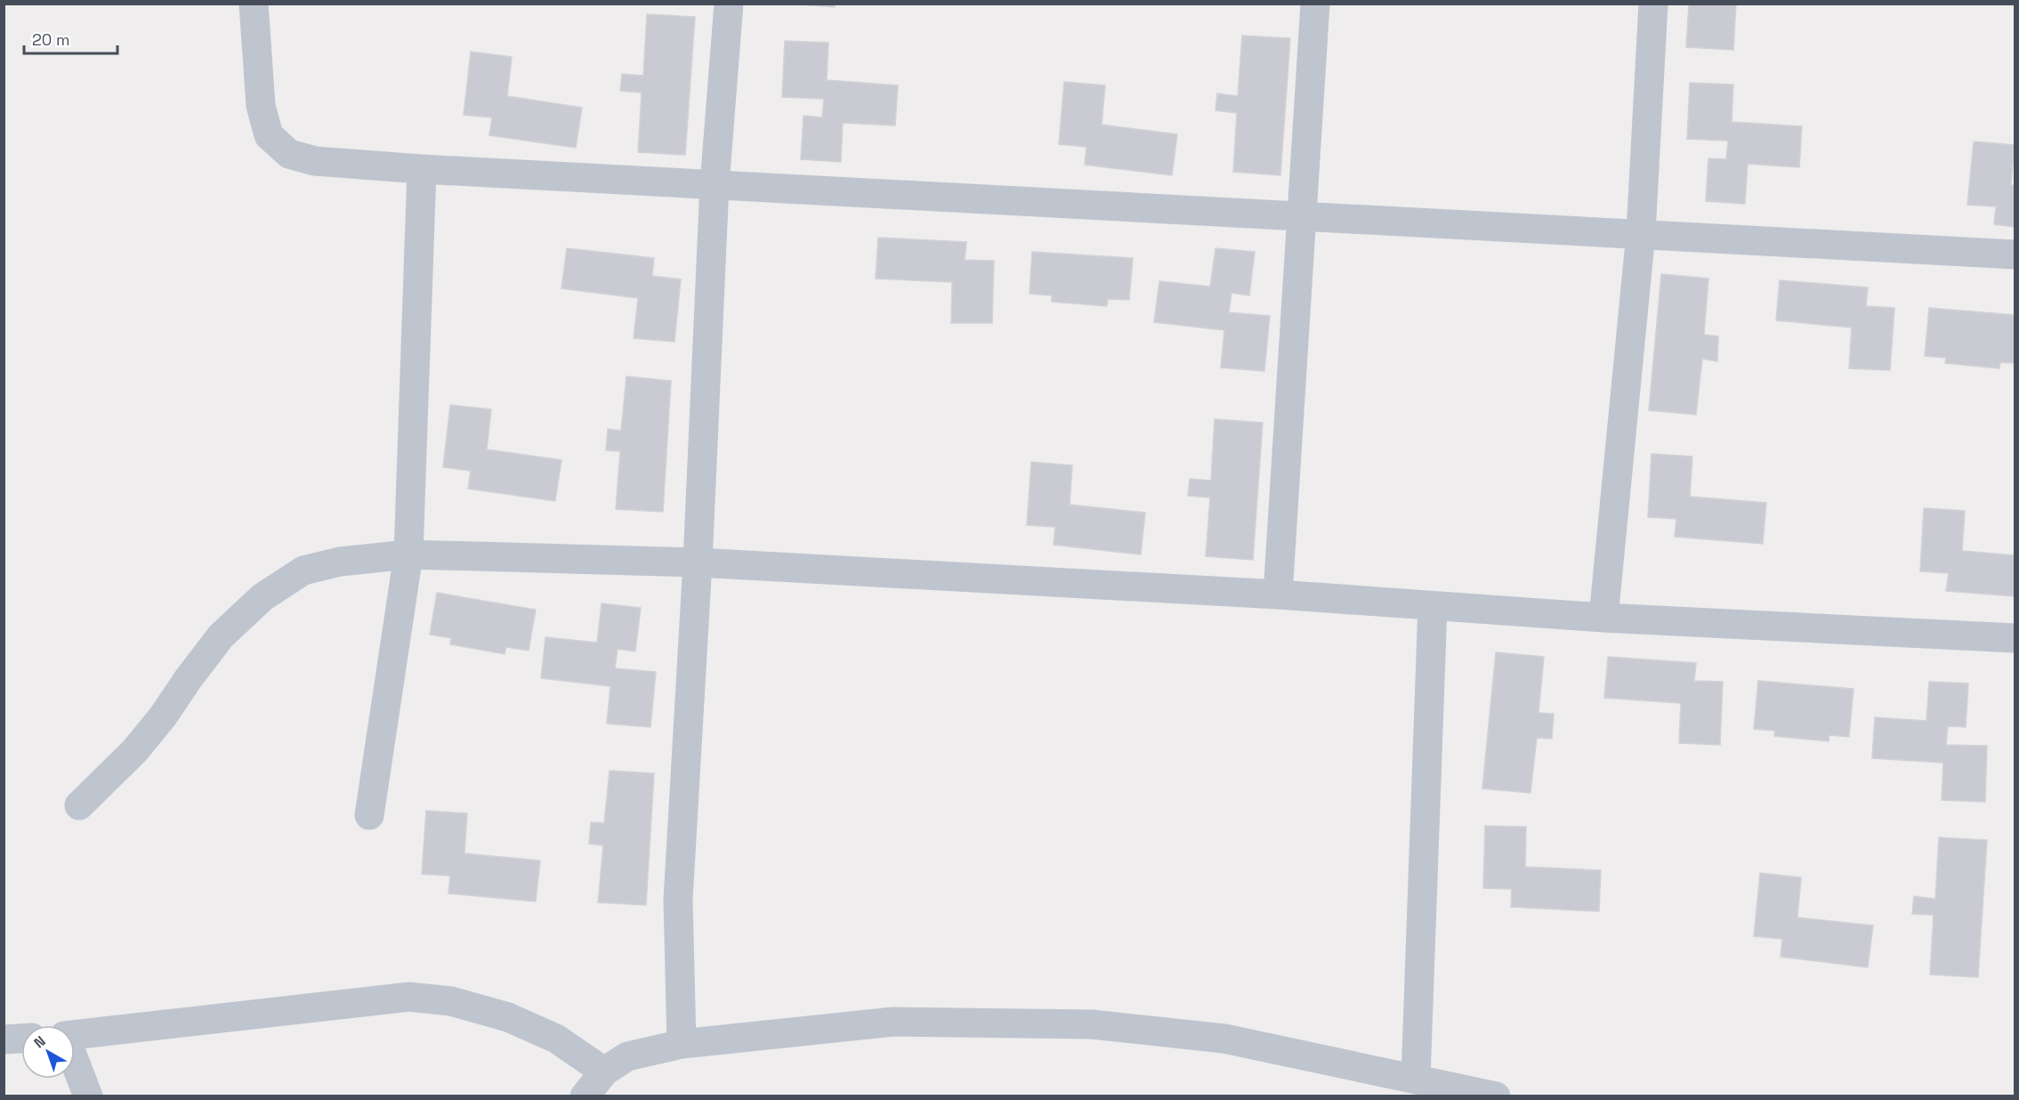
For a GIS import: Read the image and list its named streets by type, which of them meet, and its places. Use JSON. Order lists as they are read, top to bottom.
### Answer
{
  "scale_bar": "20 m",
  "north": "top left"
}
